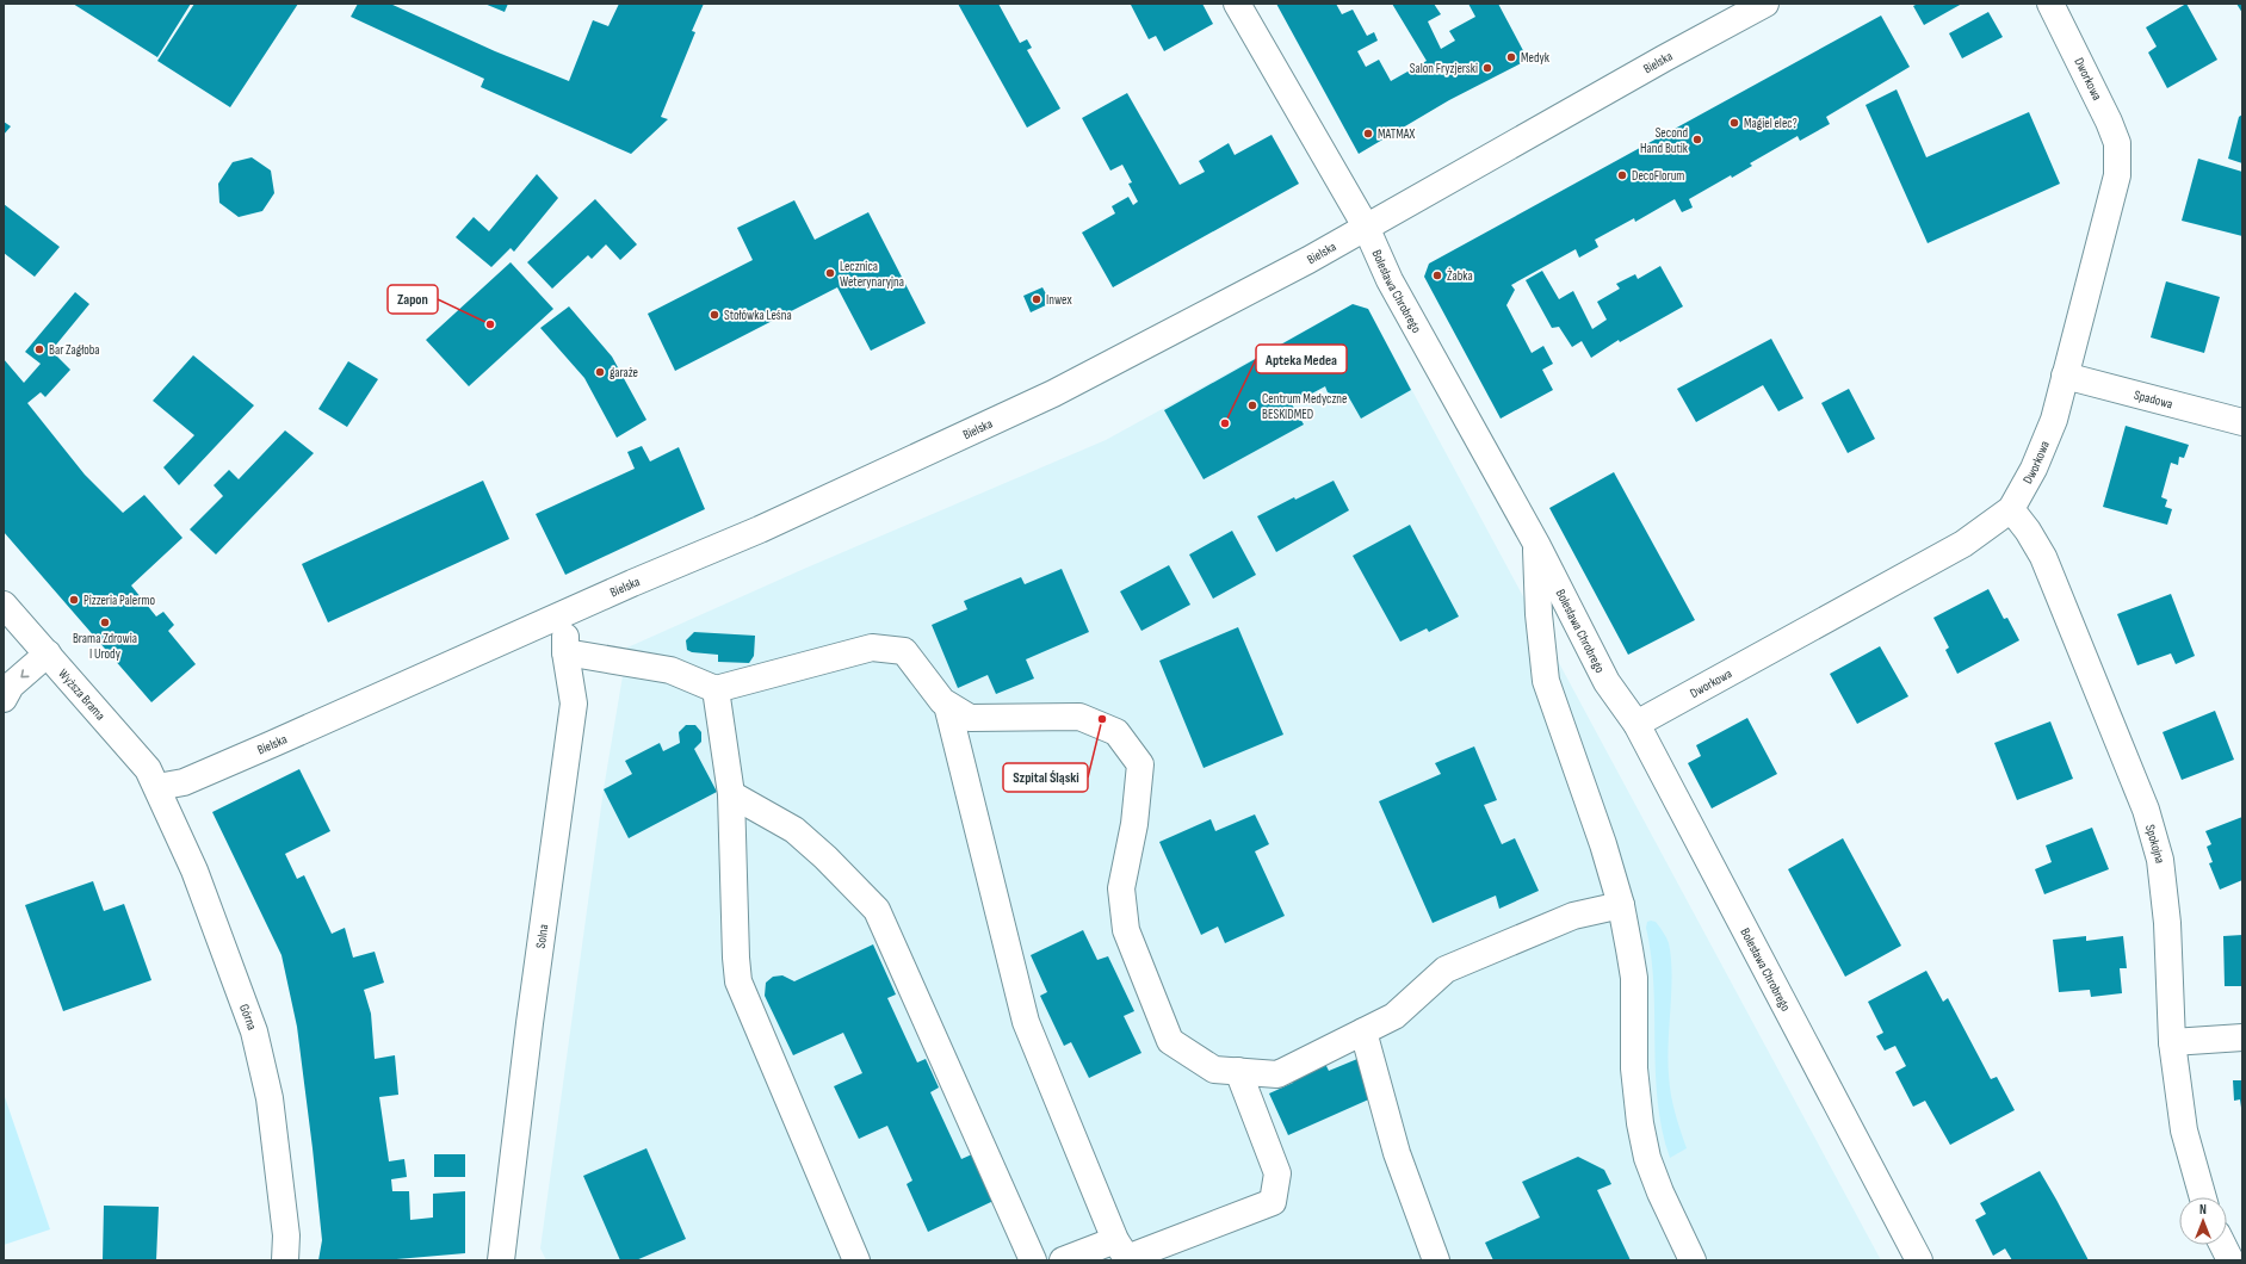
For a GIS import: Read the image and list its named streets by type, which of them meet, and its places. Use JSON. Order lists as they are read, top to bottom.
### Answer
{
  "streets": {
    "street": [
      "Bielska",
      "Dworkowa",
      "Bolesława Chrobrego",
      "Spadowa",
      "Wyższa Brama",
      "Spokojna",
      "Solna",
      "Górna"
    ]
  },
  "crossings": [
    ["Bielska", "Bolesława Chrobrego"],
    ["Bielska", "Wyższa Brama"],
    ["Bielska", "Solna"],
    ["Bielska", "Górna"],
    ["Dworkowa", "Bolesława Chrobrego"],
    ["Dworkowa", "Spadowa"],
    ["Dworkowa", "Spokojna"],
    ["Wyższa Brama", "Górna"]
  ],
  "places": [
    "Medyk",
    "Salon Fryzjerski",
    "Magiel elec?",
    "MATMAX",
    "Second Hand Butik",
    "DecoFlorum",
    "Lecznica Weterynaryjna",
    "Żabka",
    "Inwex",
    "Stołówka Leśna",
    "Zapon",
    "Bar Zagłoba",
    "garaże",
    "Centrum Medyczne BESKIDMED",
    "Apteka Medea",
    "Pizzeria Palermo",
    "Brama Zdrowia I Urody",
    "Szpital Śląski"
  ],
  "north": "top"
}
